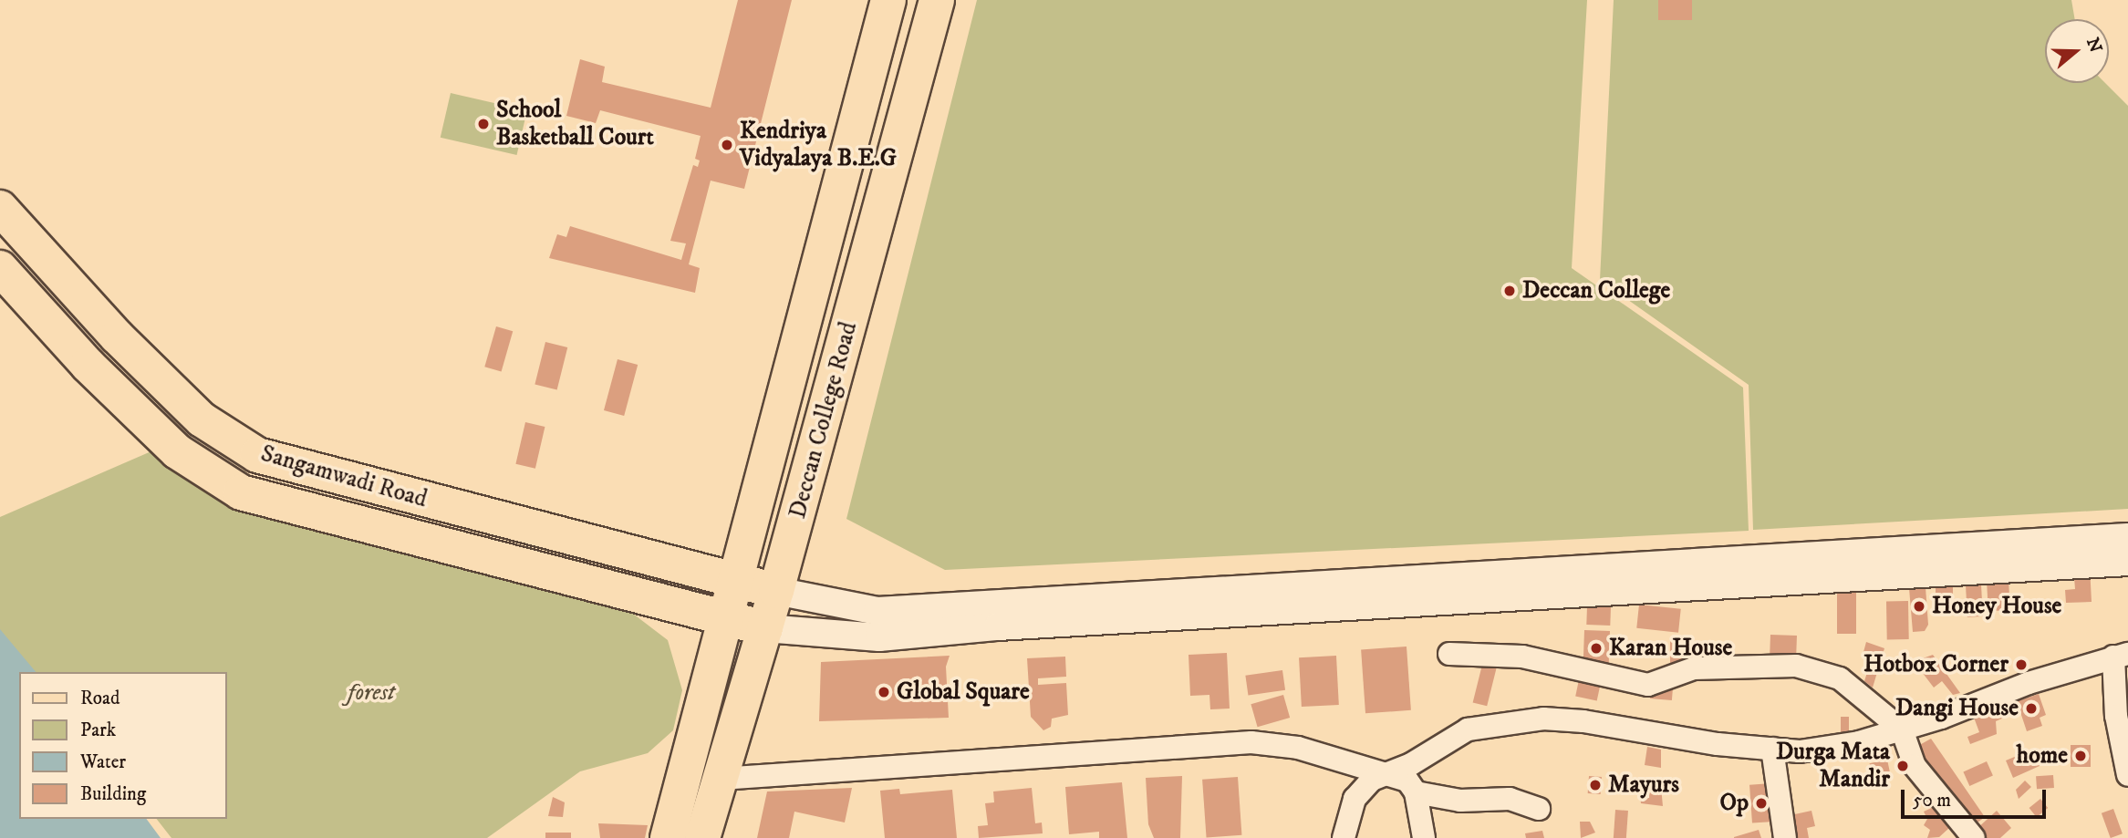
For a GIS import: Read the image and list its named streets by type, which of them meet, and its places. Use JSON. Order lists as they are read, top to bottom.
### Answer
{
  "streets": {
    "main road": ["Deccan College Road", "Sangamwadi Road"]
  },
  "crossings": [
    ["Deccan College Road", "Sangamwadi Road"]
  ],
  "parks": ["forest"],
  "places": [
    "School Basketball Court",
    "Kendriya Vidyalaya B.E.G",
    "Deccan College",
    "Honey House",
    "Karan House",
    "Hotbox Corner",
    "Global Square",
    "Dangi House",
    "home",
    "Durga Mata Mandir",
    "Mayurs",
    "Op"
  ],
  "legend": [
    "Road",
    "Park",
    "Water",
    "Building"
  ],
  "scale_bar": "50 m",
  "north": "right"
}
